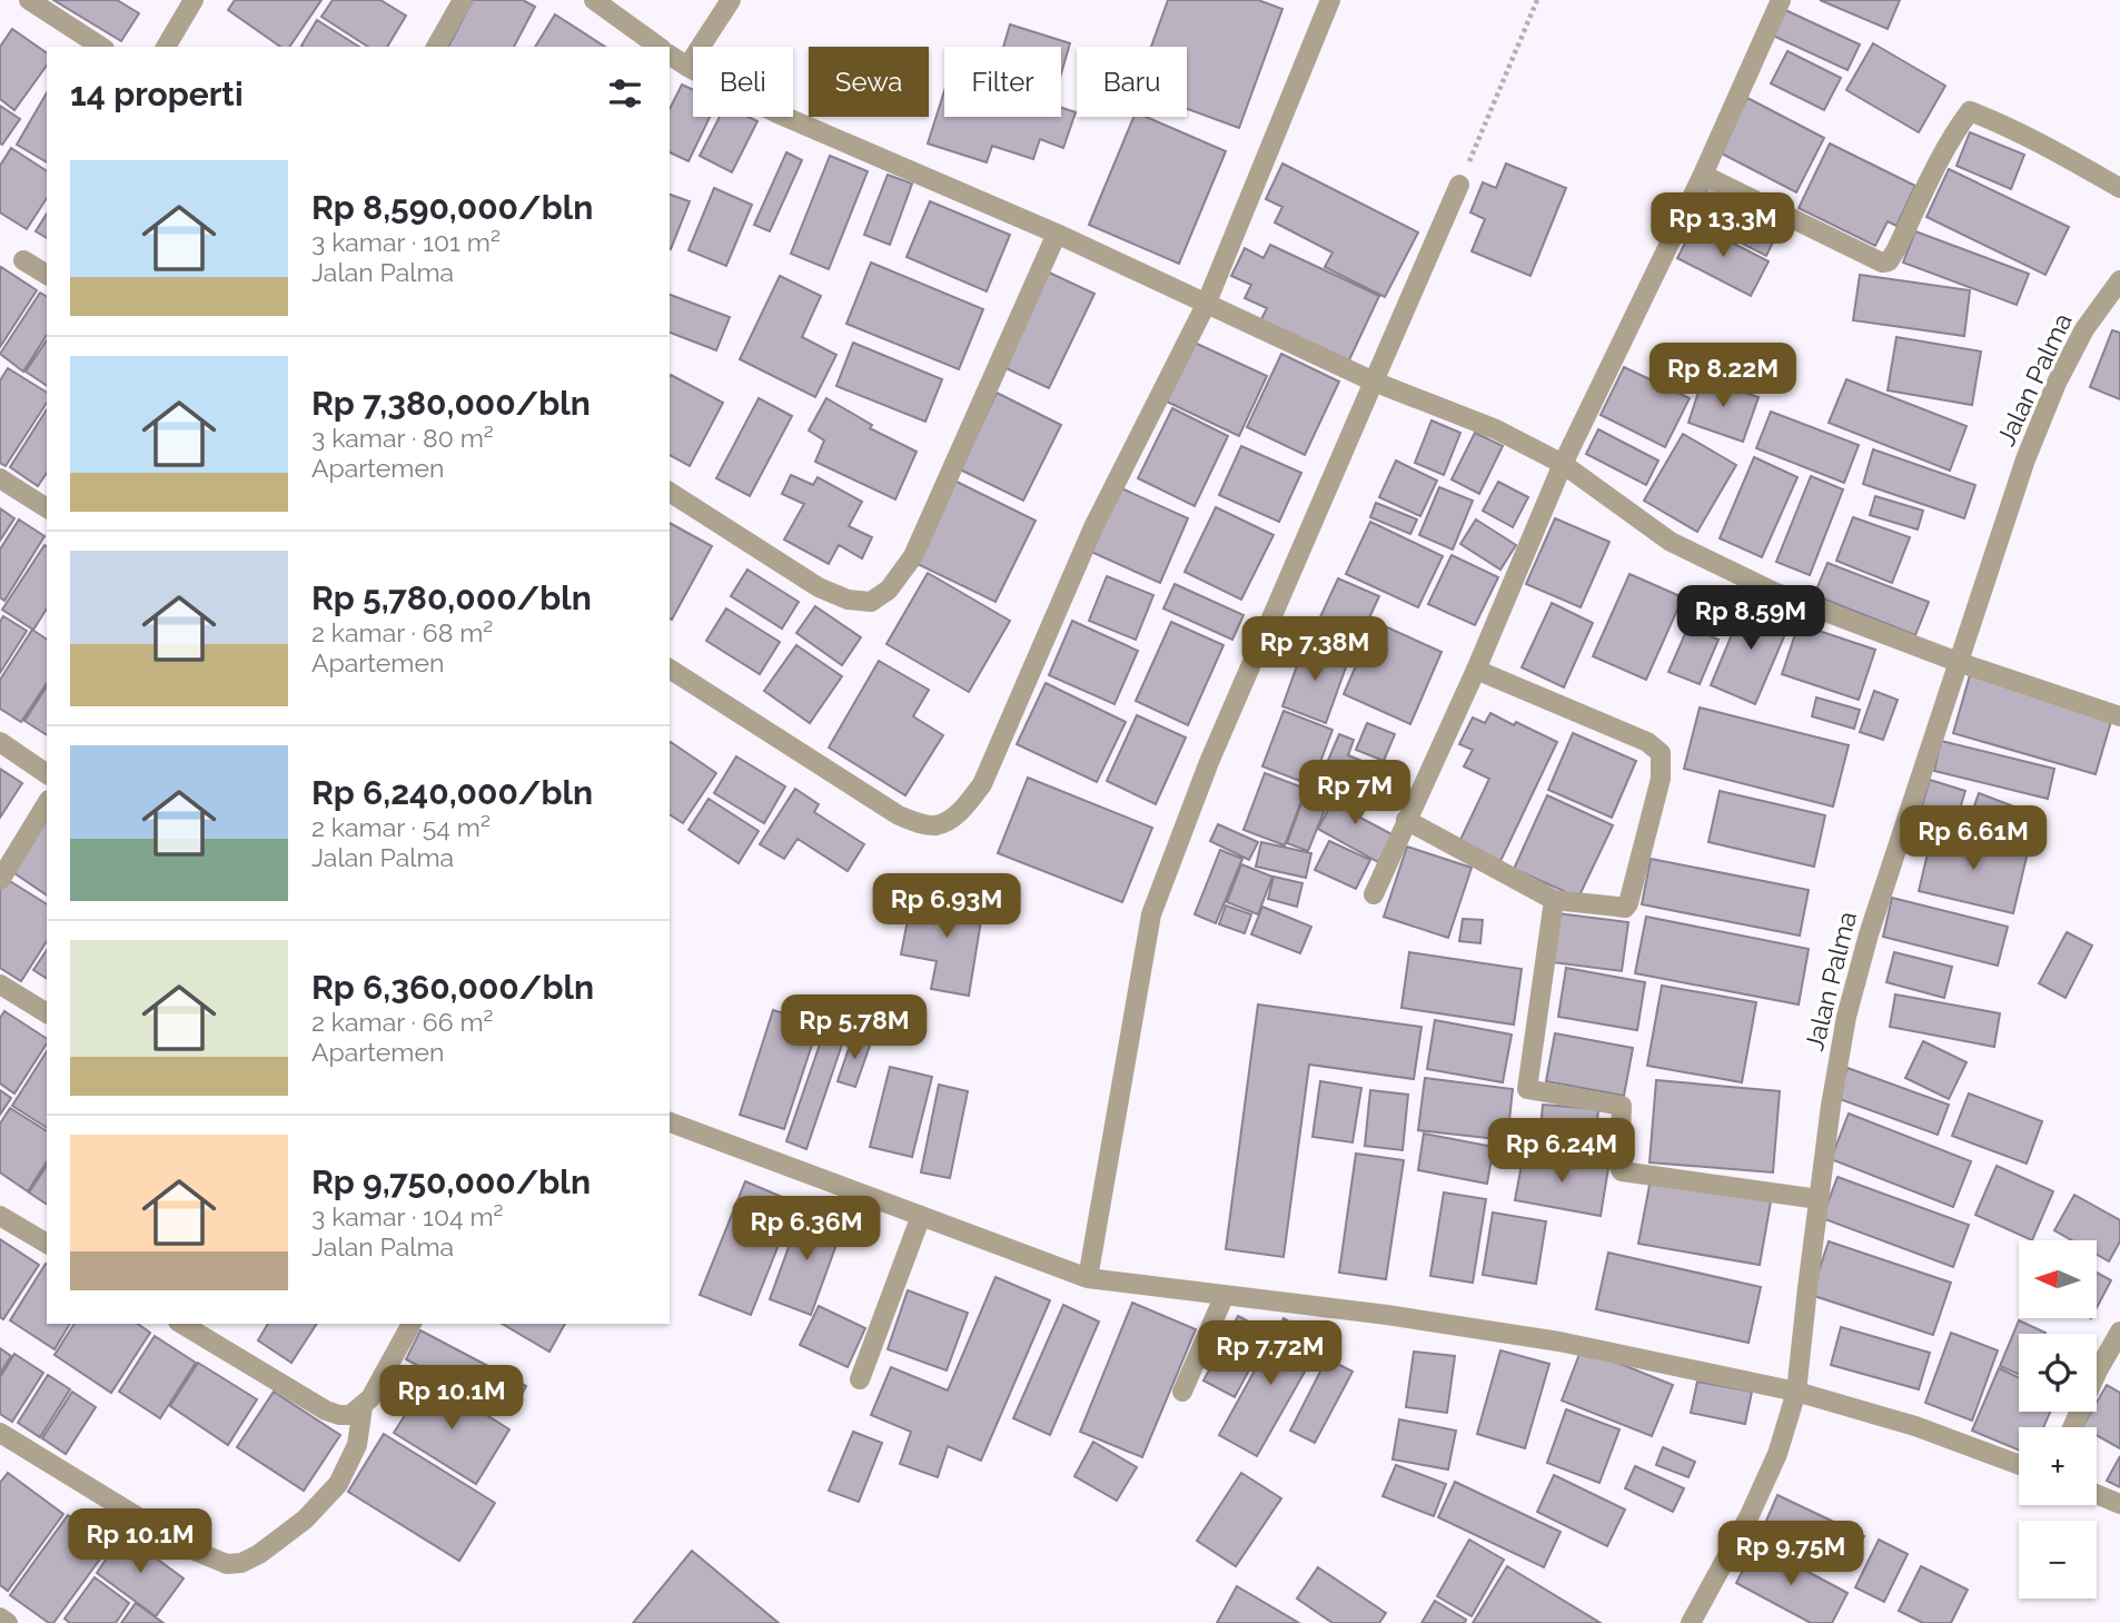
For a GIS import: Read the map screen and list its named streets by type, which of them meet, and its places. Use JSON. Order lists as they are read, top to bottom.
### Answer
{
  "streets": {
    "street": ["Jalan Palma"]
  },
  "north": "left",
  "page": {
    "chip": [
      "Beli",
      "Sewa",
      "Filter",
      "Baru"
    ],
    "heading": "14 properti",
    "list": [
      {
        "name": "Rp 8,590,000/bln",
        "note": "3 kamar · 101 m² · Jalan Palma"
      },
      {
        "name": "Rp 7,380,000/bln",
        "note": "3 kamar · 80 m² · Apartemen"
      },
      {
        "name": "Rp 5,780,000/bln",
        "note": "2 kamar · 68 m² · Apartemen"
      },
      {
        "name": "Rp 6,240,000/bln",
        "note": "2 kamar · 54 m² · Jalan Palma"
      },
      {
        "name": "Rp 6,360,000/bln",
        "note": "2 kamar · 66 m² · Apartemen"
      },
      {
        "name": "Rp 9,750,000/bln",
        "note": "3 kamar · 104 m² · Jalan Palma"
      }
    ],
    "price": [
      "Rp 13.3M",
      "Rp 8.22M",
      "Rp 8.59M",
      "Rp 7.38M",
      "Rp 7M",
      "Rp 6.61M",
      "Rp 6.93M",
      "Rp 5.78M",
      "Rp 6.24M",
      "Rp 6.36M",
      "Rp 7.72M",
      "Rp 10.1M",
      "Rp 10.1M",
      "Rp 9.75M"
    ],
    "map_buttons": ["+", "−"]
  }
}
